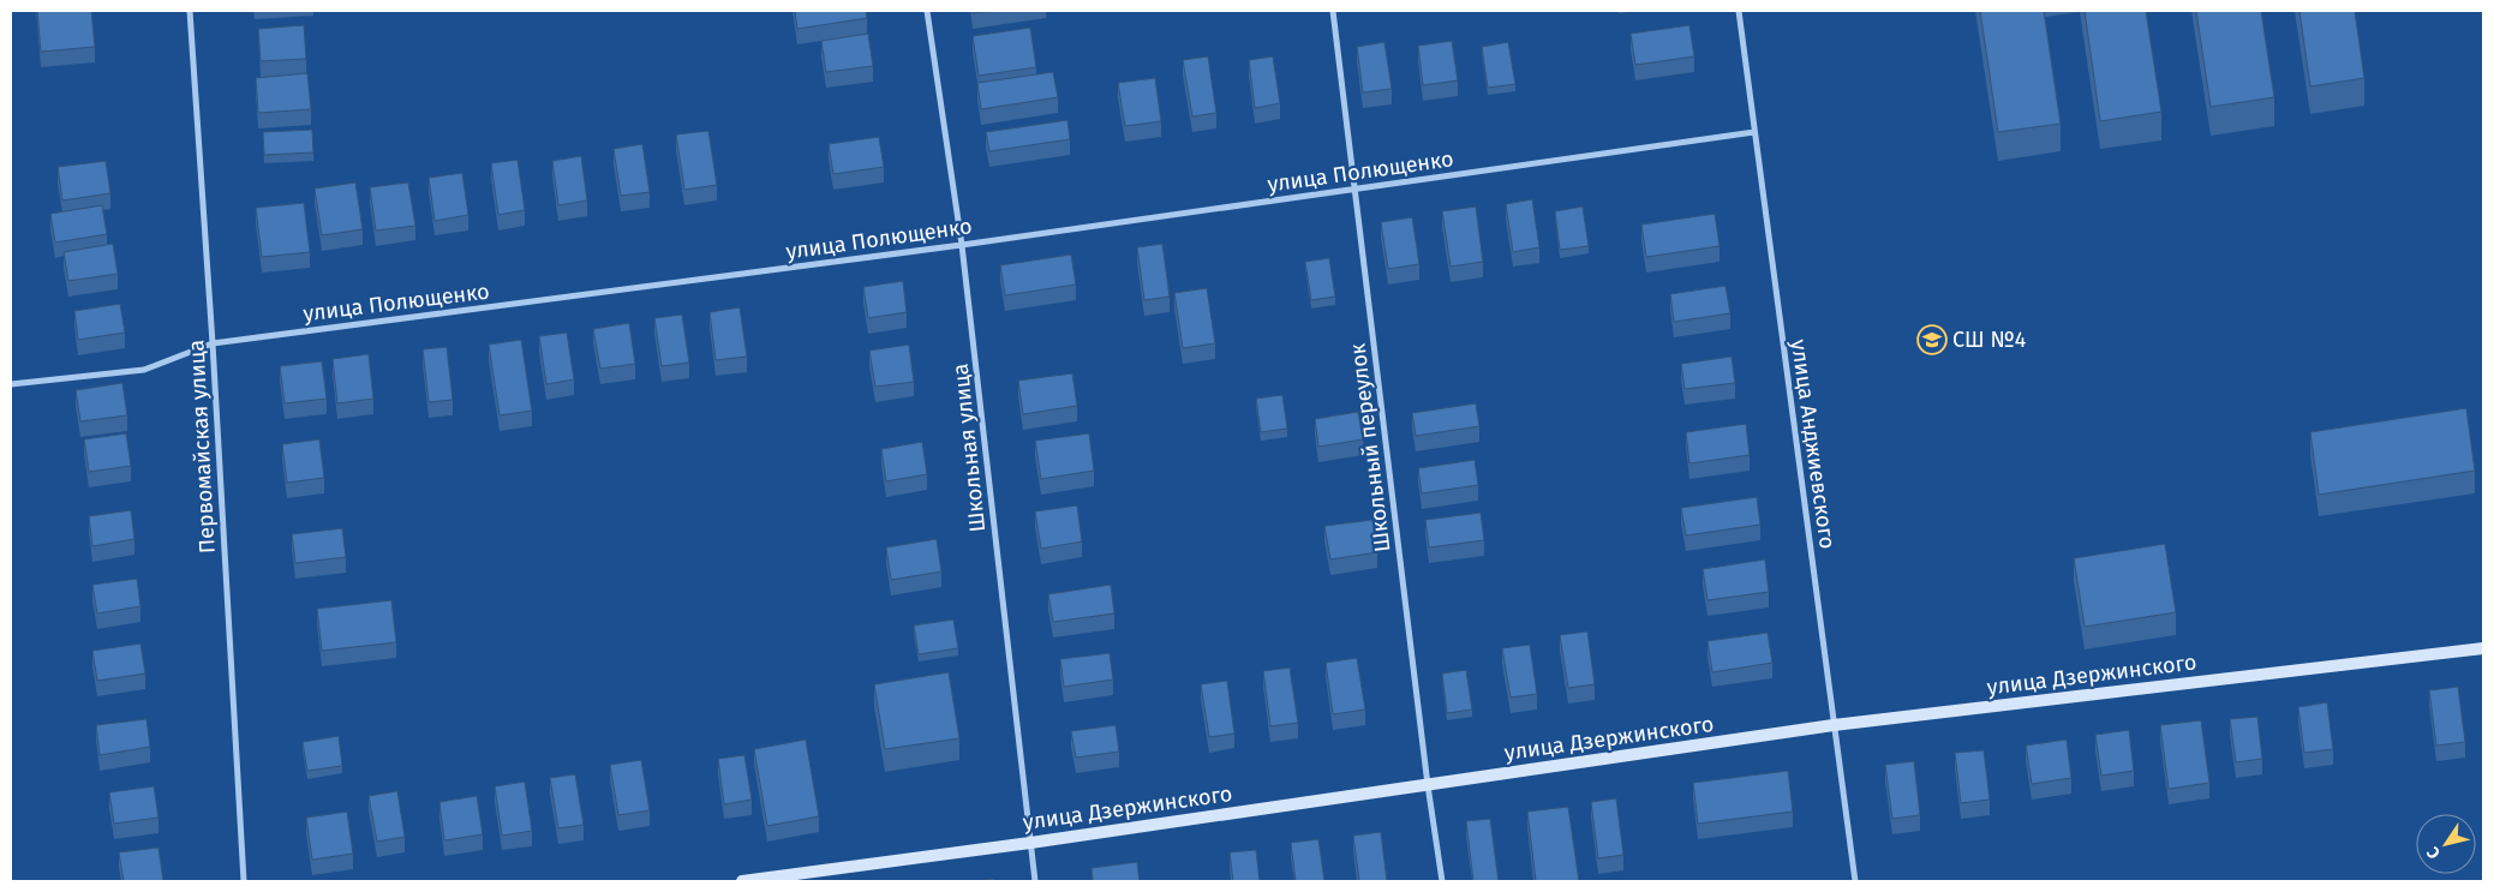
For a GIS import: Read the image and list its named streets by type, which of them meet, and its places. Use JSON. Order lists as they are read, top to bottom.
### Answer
{
  "streets": {
    "street": [
      "улица Полющенко",
      "улица Анджиевского",
      "Первомайская улица",
      "Школьная улица",
      "Школьный переулок",
      "улица Дзержинского"
    ]
  },
  "crossings": [
    ["улица Полющенко", "улица Анджиевского"],
    ["улица Полющенко", "Первомайская улица"],
    ["улица Полющенко", "Школьная улица"],
    ["улица Полющенко", "Школьный переулок"],
    ["улица Анджиевского", "улица Дзержинского"],
    ["Школьная улица", "улица Дзержинского"],
    ["Школьный переулок", "улица Дзержинского"]
  ],
  "places": {
    "school or university": ["СШ №4"]
  },
  "north": "bottom left"
}
